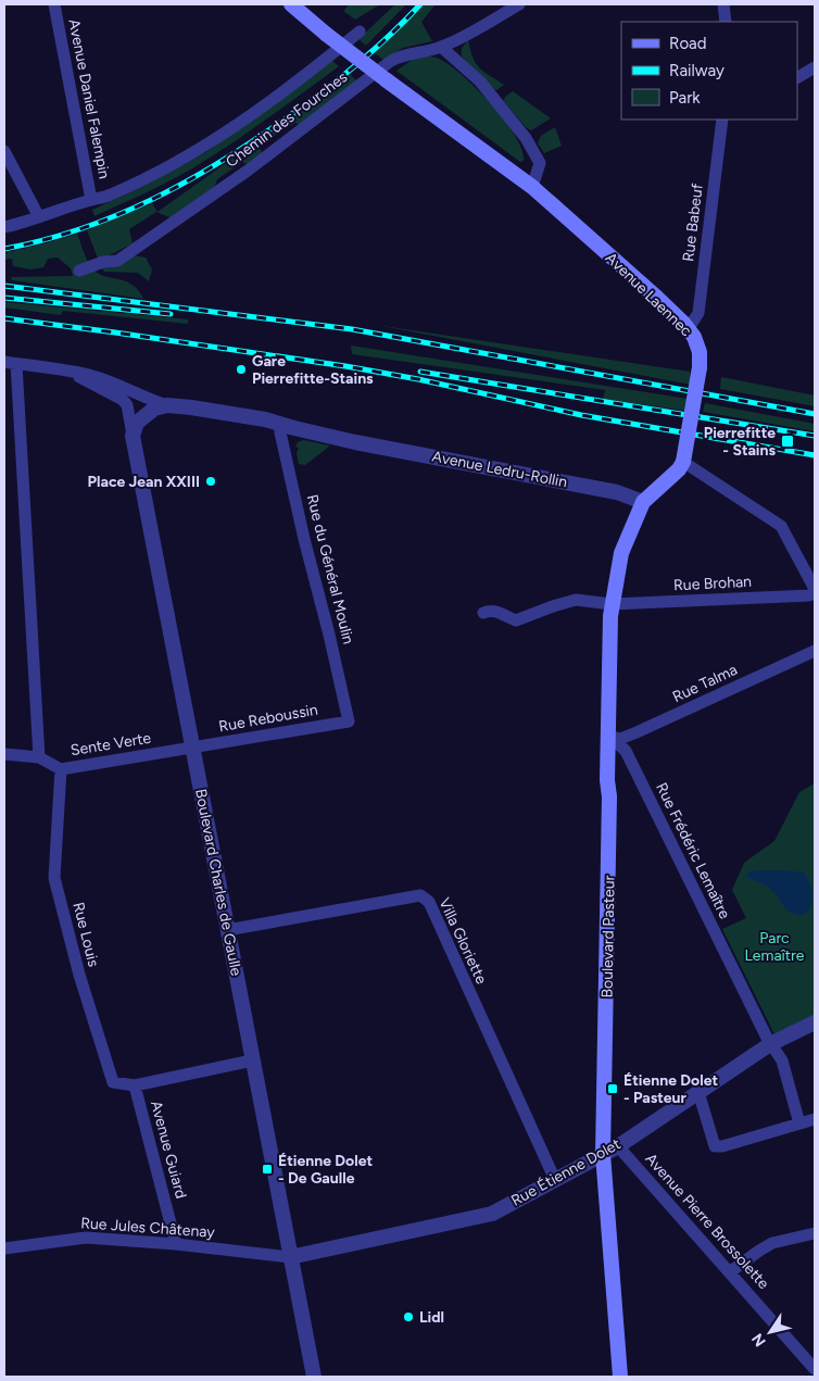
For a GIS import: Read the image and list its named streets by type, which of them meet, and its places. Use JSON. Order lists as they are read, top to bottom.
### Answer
{
  "streets": {
    "main road": ["Avenue Laennec", "Boulevard Pasteur"],
    "street": [
      "Avenue Daniel Falempin",
      "Chemin des Fourches",
      "Rue Babeuf",
      "Avenue Ledru-Rollin",
      "Rue du Général Moulin",
      "Rue Brohan",
      "Rue Talma",
      "Rue Reboussin",
      "Sente Verte",
      "Rue Frédéric Lemaître",
      "Boulevard Charles de Gaulle",
      "Rue Louis",
      "Villa Gloriette",
      "Avenue Guiard",
      "Rue Étienne Dolet",
      "Avenue Pierre Brossolette",
      "Rue Jules Châtenay"
    ]
  },
  "crossings": [
    ["Rue Babeuf", "Avenue Laennec"],
    ["Avenue Ledru-Rollin", "Rue du Général Moulin"],
    ["Avenue Ledru-Rollin", "Boulevard Pasteur"],
    ["Rue du Général Moulin", "Rue Reboussin"],
    ["Rue Brohan", "Boulevard Pasteur"],
    ["Rue Talma", "Rue Frédéric Lemaître"],
    ["Rue Talma", "Boulevard Pasteur"],
    ["Rue Reboussin", "Sente Verte"],
    ["Rue Reboussin", "Boulevard Charles de Gaulle"],
    ["Sente Verte", "Boulevard Charles de Gaulle"],
    ["Sente Verte", "Rue Louis"],
    ["Rue Frédéric Lemaître", "Boulevard Pasteur"],
    ["Rue Frédéric Lemaître", "Rue Étienne Dolet"],
    ["Boulevard Charles de Gaulle", "Villa Gloriette"],
    ["Boulevard Charles de Gaulle", "Avenue Guiard"],
    ["Boulevard Charles de Gaulle", "Rue Étienne Dolet"],
    ["Boulevard Charles de Gaulle", "Rue Jules Châtenay"],
    ["Rue Louis", "Avenue Guiard"],
    ["Boulevard Pasteur", "Rue Étienne Dolet"],
    ["Villa Gloriette", "Rue Étienne Dolet"],
    ["Avenue Guiard", "Rue Jules Châtenay"],
    ["Rue Étienne Dolet", "Avenue Pierre Brossolette"],
    ["Rue Étienne Dolet", "Rue Jules Châtenay"]
  ],
  "parks": ["Parc Lemaître"],
  "places": {
    "other": ["Gare Pierrefitte-Stains", "Place Jean XXIII", "Lidl"],
    "transit": ["Pierrefitte - Stains", "Étienne Dolet - Pasteur", "Étienne Dolet - De Gaulle"]
  },
  "legend": ["Road", "Railway", "Park"],
  "north": "bottom left"
}
